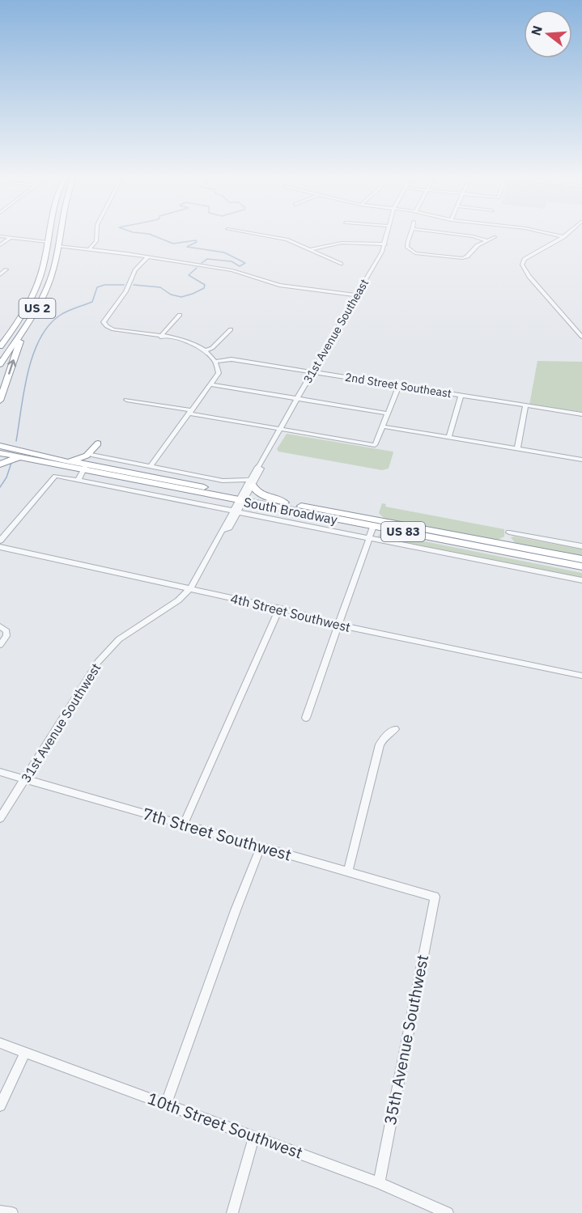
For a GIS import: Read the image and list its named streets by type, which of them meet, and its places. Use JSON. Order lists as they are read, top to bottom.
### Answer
{
  "streets": {
    "highway": ["US 2", "South Broadway", "US 83"],
    "street": [
      "31st Avenue Southeast",
      "2nd Street Southeast",
      "4th Street Southwest",
      "31st Avenue Southwest",
      "7th Street Southwest",
      "35th Avenue Southwest",
      "10th Street Southwest"
    ]
  },
  "crossings": [
    ["31st Avenue Southeast", "2nd Street Southeast"],
    ["31st Avenue Southeast", "31st Avenue Southwest"],
    ["South Broadway", "31st Avenue Southwest"],
    ["4th Street Southwest", "31st Avenue Southwest"],
    ["31st Avenue Southwest", "7th Street Southwest"],
    ["7th Street Southwest", "35th Avenue Southwest"],
    ["35th Avenue Southwest", "10th Street Southwest"]
  ],
  "north": "left"
}
